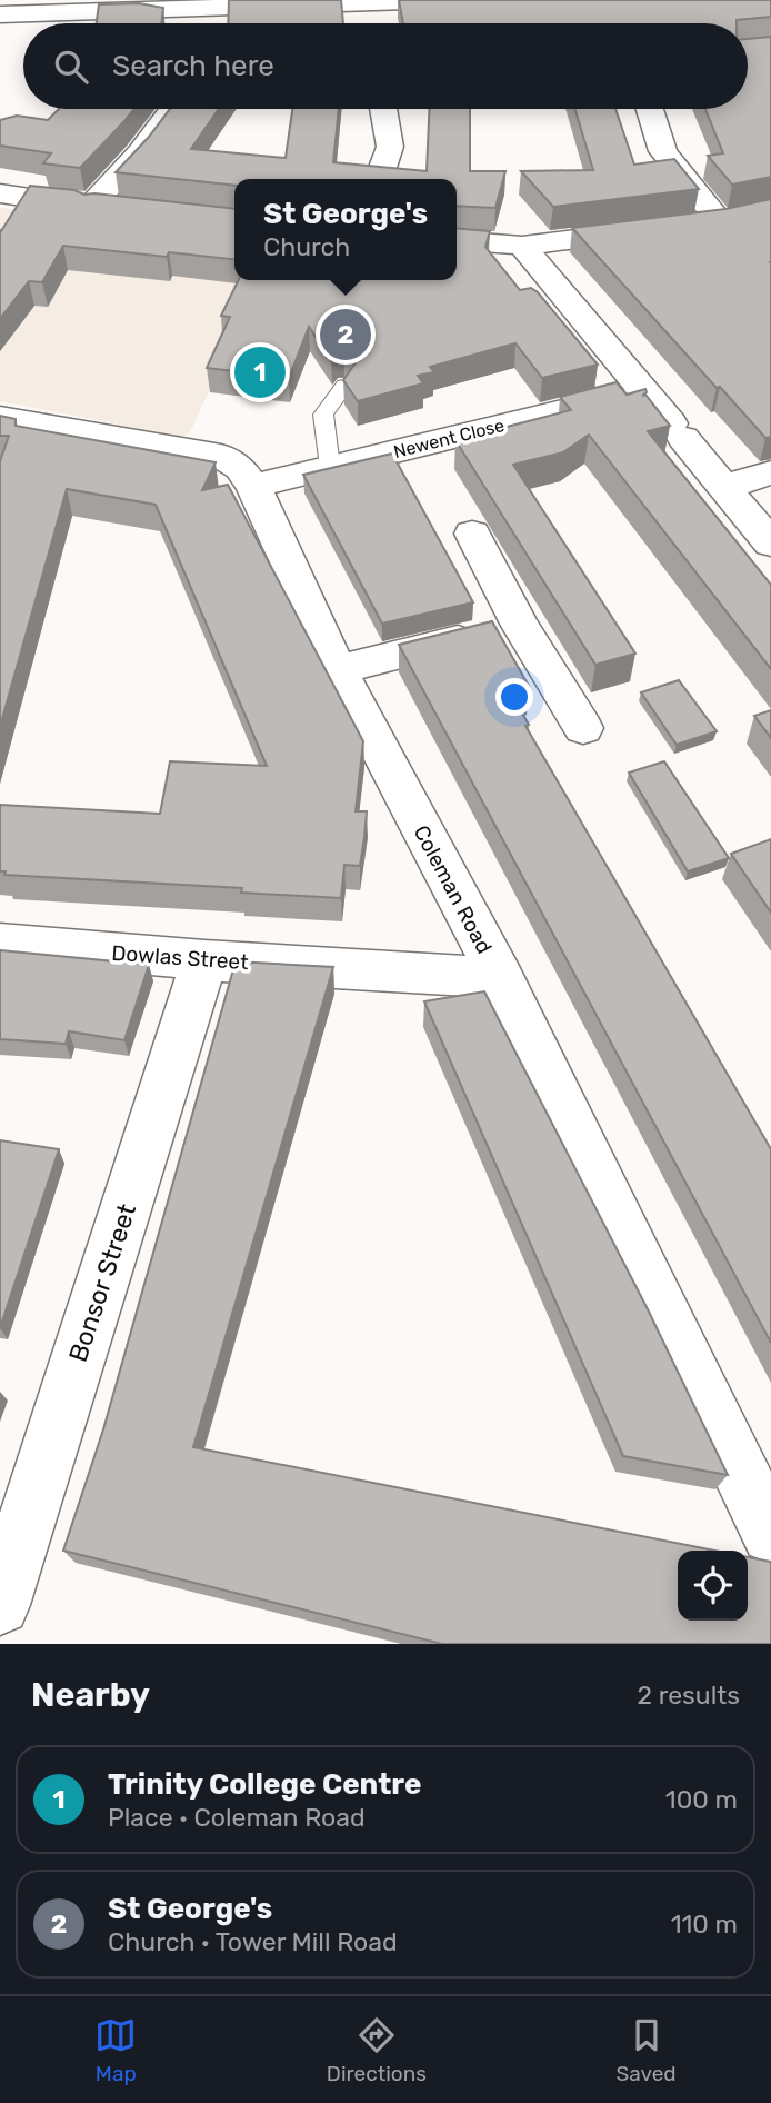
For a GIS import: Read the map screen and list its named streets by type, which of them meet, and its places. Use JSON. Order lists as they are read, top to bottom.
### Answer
{
  "streets": {
    "street": [
      "Newent Close",
      "Coleman Road",
      "Dowlas Street",
      "Bonsor Street"
    ]
  },
  "crossings": [
    ["Newent Close", "Coleman Road"],
    ["Coleman Road", "Dowlas Street"],
    ["Dowlas Street", "Bonsor Street"]
  ],
  "page": {
    "search": "Search here",
    "popup": ["St George's", "Church"],
    "pins": ["2", "1"],
    "heading": ["Nearby", "2 results"],
    "list": [
      {
        "mark": "1",
        "name": "Trinity College Centre",
        "note": "Place · Coleman Road",
        "value": "100 m"
      },
      {
        "mark": "2",
        "name": "St George's",
        "note": "Church · Tower Mill Road",
        "value": "110 m"
      }
    ],
    "nav": ["Map", "Directions", "Saved"]
  }
}
